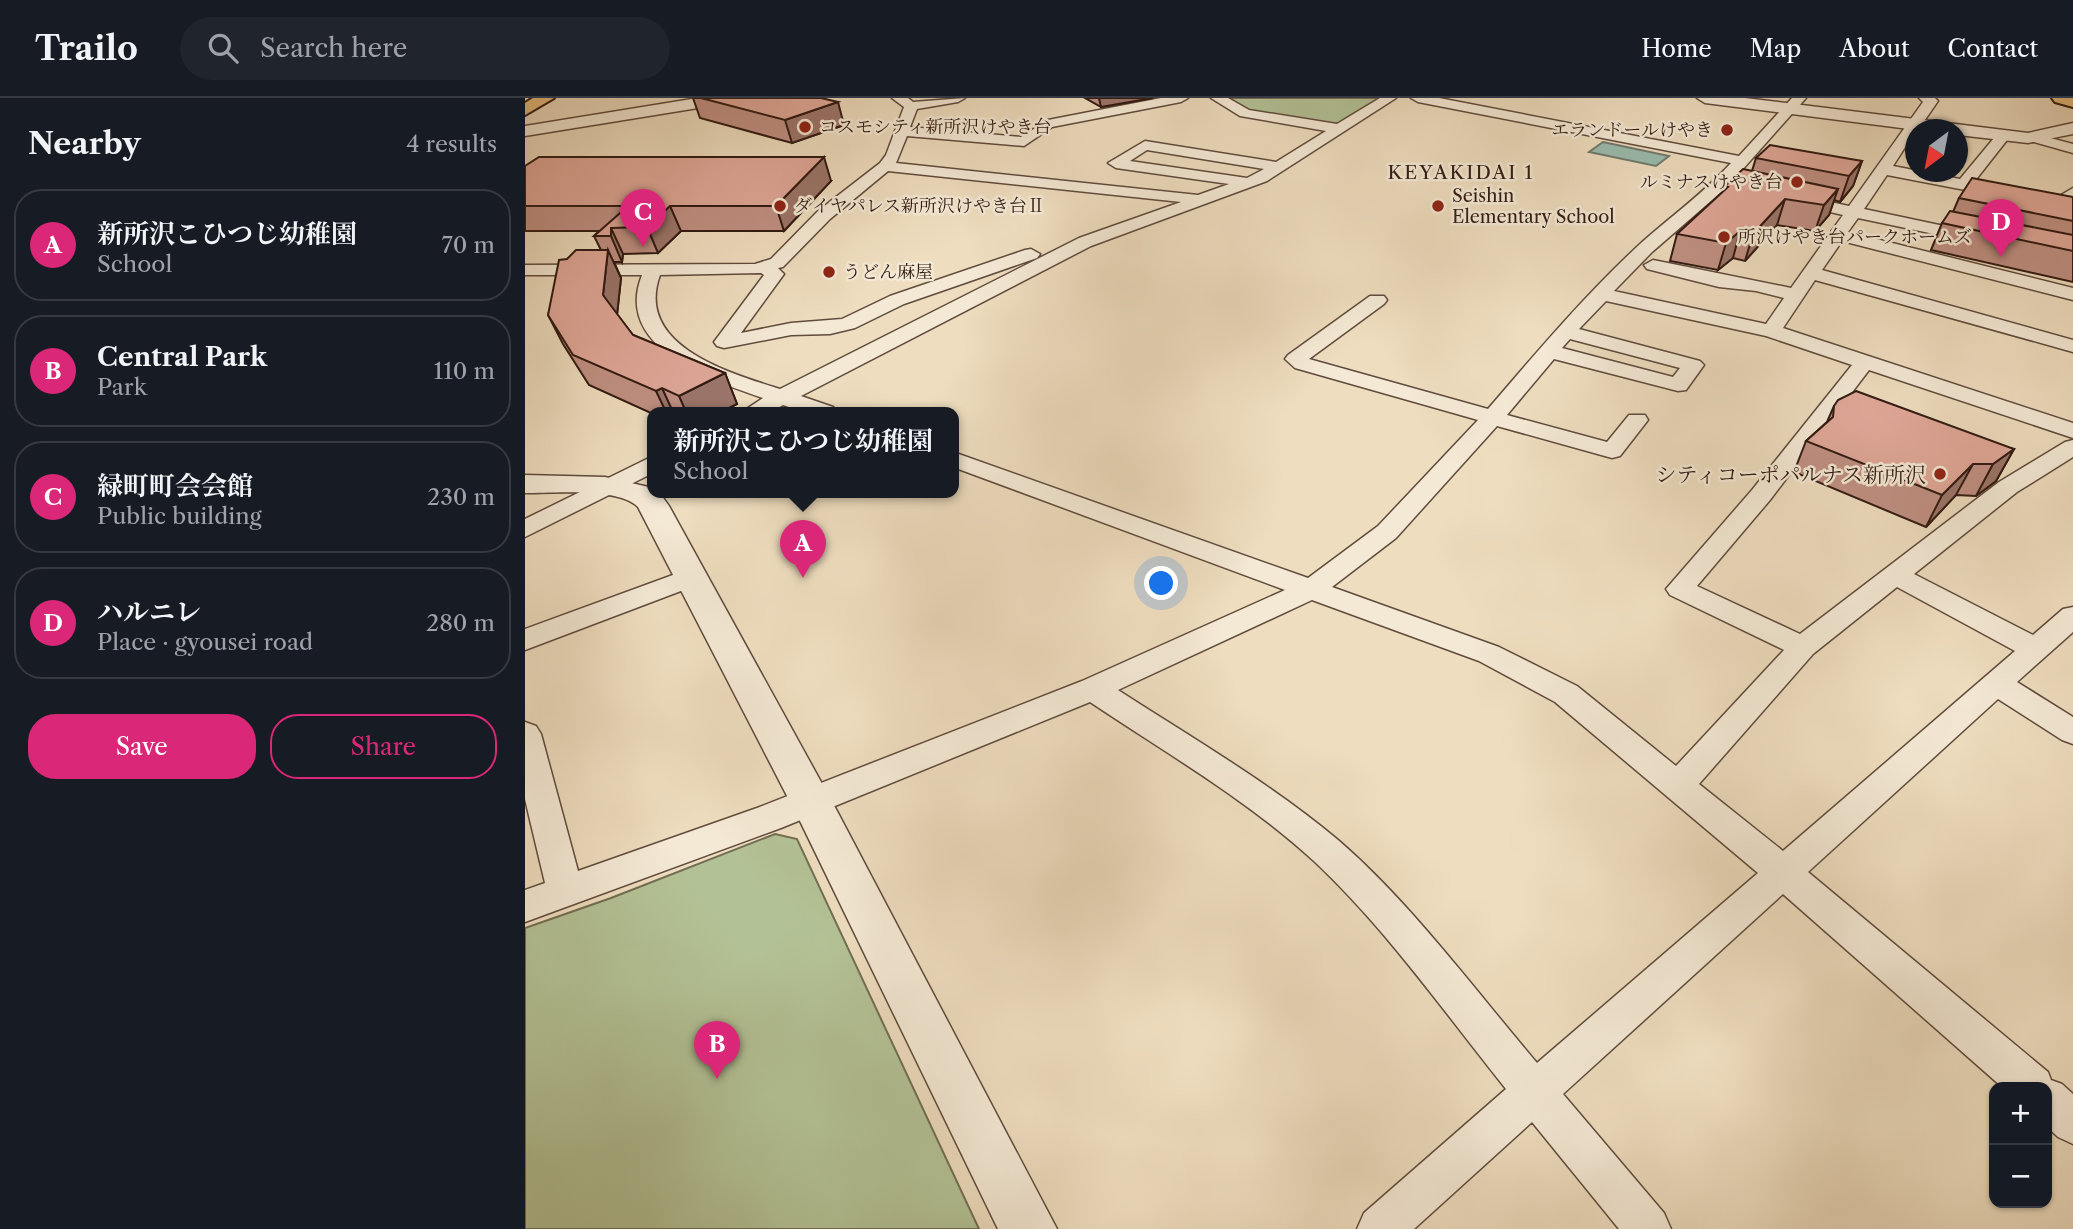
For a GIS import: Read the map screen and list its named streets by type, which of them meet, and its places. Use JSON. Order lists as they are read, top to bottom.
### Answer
{
  "districts": ["KEYAKIDAI 1"],
  "places": [
    "コスモシティ新所沢けやき台",
    "エランドールけやき",
    "ルミナスけやき台",
    "ダイヤパレス新所沢けやき台Ⅱ",
    "Seishin Elementary School",
    "所沢けやき台パークホームズ",
    "うどん麻屋",
    "シティコーポパルナス新所沢"
  ],
  "north": "bottom left",
  "page": {
    "header": "Trailo",
    "search": "Search here",
    "nav": [
      "Home",
      "Map",
      "About",
      "Contact"
    ],
    "heading": ["Nearby", "4 results"],
    "list": [
      {
        "mark": "A",
        "name": "新所沢こひつじ幼稚園",
        "note": "School",
        "value": "70 m"
      },
      {
        "mark": "B",
        "name": "Central Park",
        "note": "Park",
        "value": "110 m"
      },
      {
        "mark": "C",
        "name": "緑町町会会館",
        "note": "Public building",
        "value": "230 m"
      },
      {
        "mark": "D",
        "name": "ハルニレ",
        "note": "Place · gyousei road",
        "value": "280 m"
      }
    ],
    "pins": [
      "C",
      "D",
      "A",
      "B"
    ],
    "popup": ["新所沢こひつじ幼稚園", "School"],
    "buttons": ["Save", "Share"],
    "map_buttons": ["+", "−"]
  }
}
